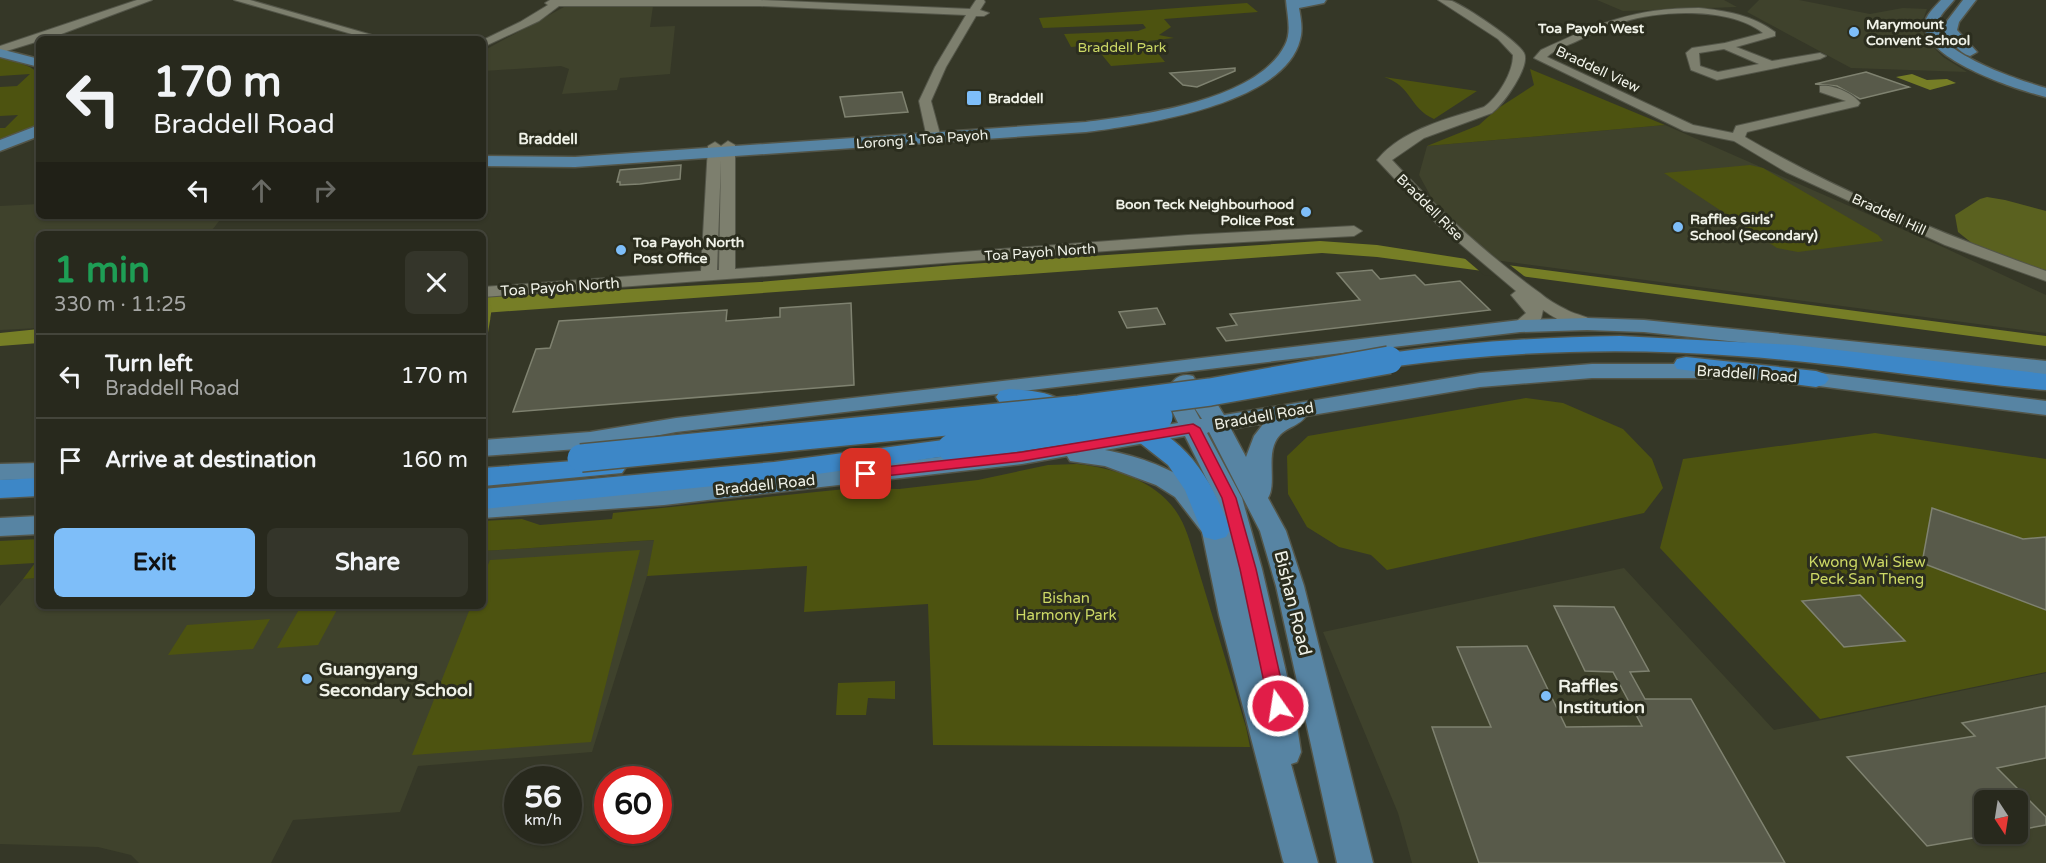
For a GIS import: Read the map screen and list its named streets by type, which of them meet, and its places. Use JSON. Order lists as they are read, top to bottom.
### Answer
{
  "streets": {
    "highway": ["Braddell Road"],
    "main road": ["Lorong 1 Toa Payoh", "Bishan Road"],
    "street": [
      "Braddell View",
      "Braddell Rise",
      "Braddell Hill",
      "Toa Payoh North"
    ]
  },
  "crossings": [
    ["Braddell View", "Braddell Hill"],
    ["Braddell Rise", "Braddell Road"],
    ["Braddell Road", "Bishan Road"]
  ],
  "districts": ["Toa Payoh West", "Braddell"],
  "parks": ["Braddell Park", "Kwong Wai Siew Peck San Theng", "Bishan Harmony Park"],
  "places": {
    "other": [
      "Marymount Convent School",
      "Boon Teck Neighbourhood Police Post",
      "Raffles Girls' School (Secondary)",
      "Toa Payoh North Post Office",
      "Guangyang Secondary School",
      "Raffles Institution"
    ],
    "transit": ["Braddell"]
  },
  "north": "bottom",
  "page": {
    "turn": ["170 m", "Braddell Road"],
    "heading": ["1 min", "330 m · 11:25"],
    "list": [
      {
        "name": "Turn left",
        "note": "Braddell Road",
        "value": "170 m"
      },
      {
        "name": "Arrive at destination",
        "value": "160 m"
      }
    ],
    "buttons": ["Exit", "Share"],
    "speed": "56 km/h",
    "limit": "60"
  }
}
